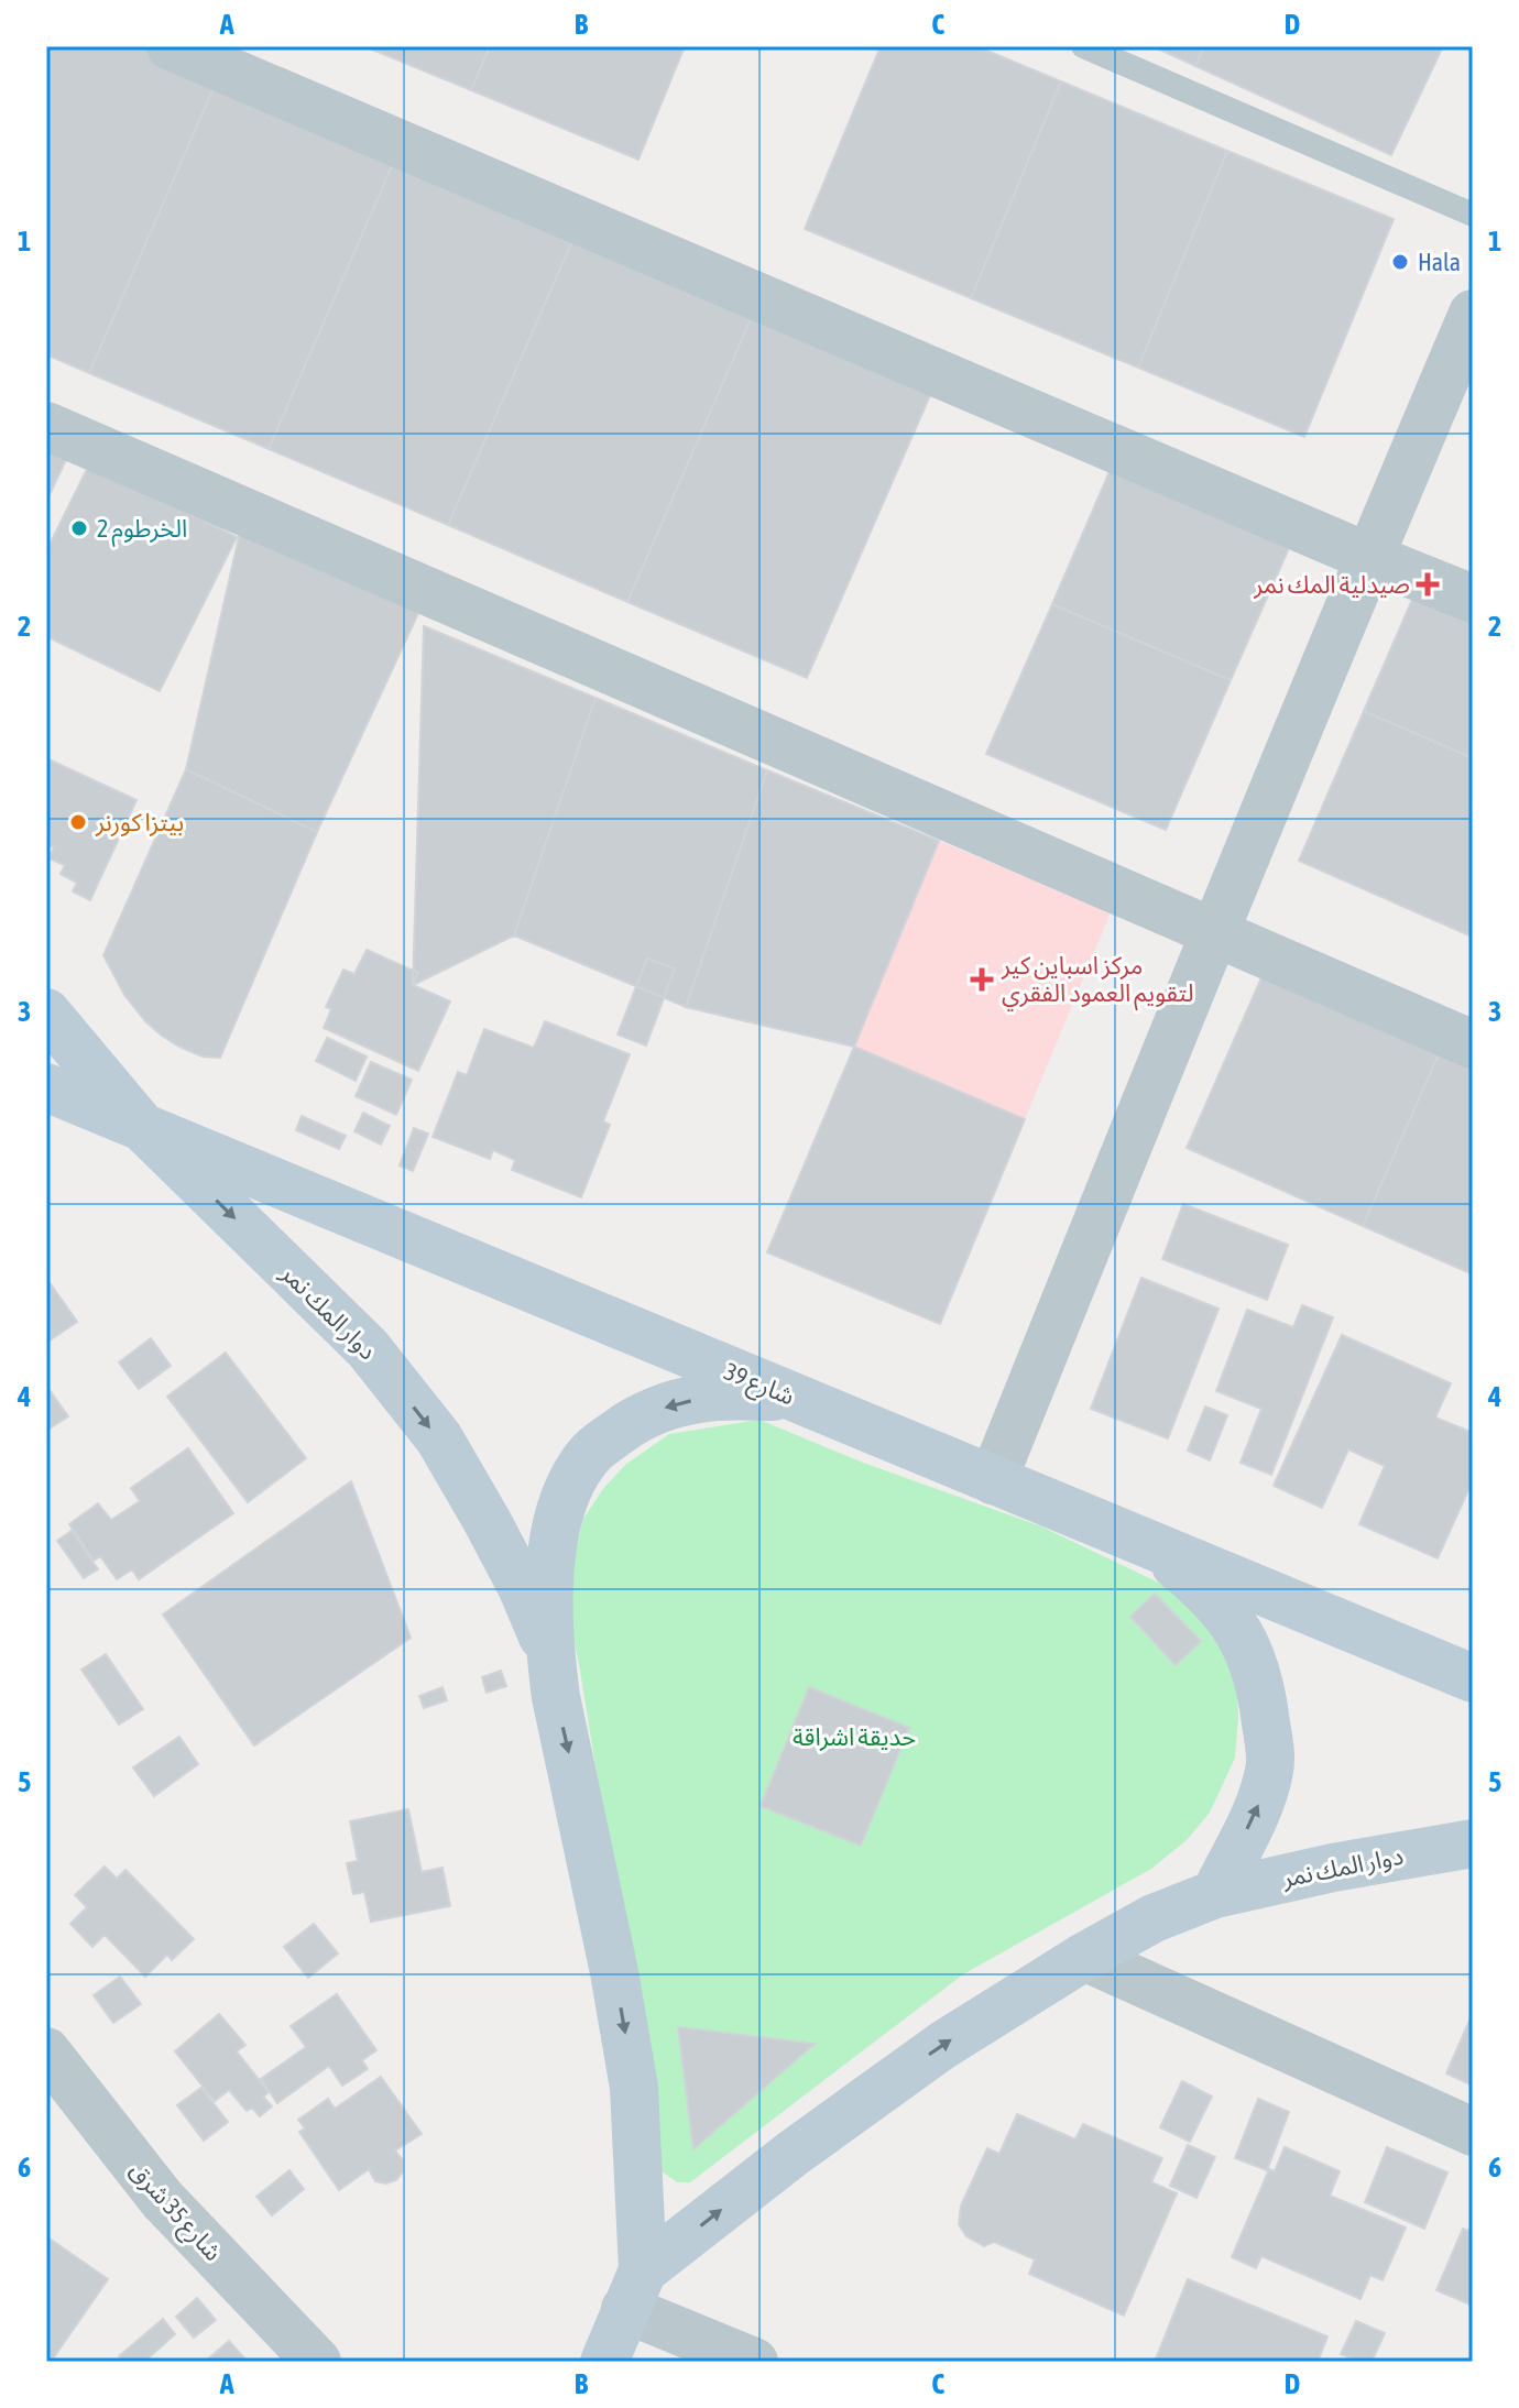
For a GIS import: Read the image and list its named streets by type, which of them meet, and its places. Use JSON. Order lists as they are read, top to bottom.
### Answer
{
  "streets": {
    "street": ["دوار المك نمر", "شارع 39", "شارع 35 شرق"]
  },
  "crossings": [
    ["دوار المك نمر", "شارع 39"]
  ],
  "parks": ["حديقة اشراقة"],
  "places": {
    "other": ["Hala", "الخرطوم 2", "بيتزا كورنر"],
    "health": ["صيدلية المك نمر", "مركز اسباين كير لتقويم العمود الفقري"]
  },
  "grid": {
    "columns": [
      "A",
      "B",
      "C",
      "D"
    ],
    "rows": [
      "1",
      "2",
      "3",
      "4",
      "5",
      "6"
    ]
  }
}
